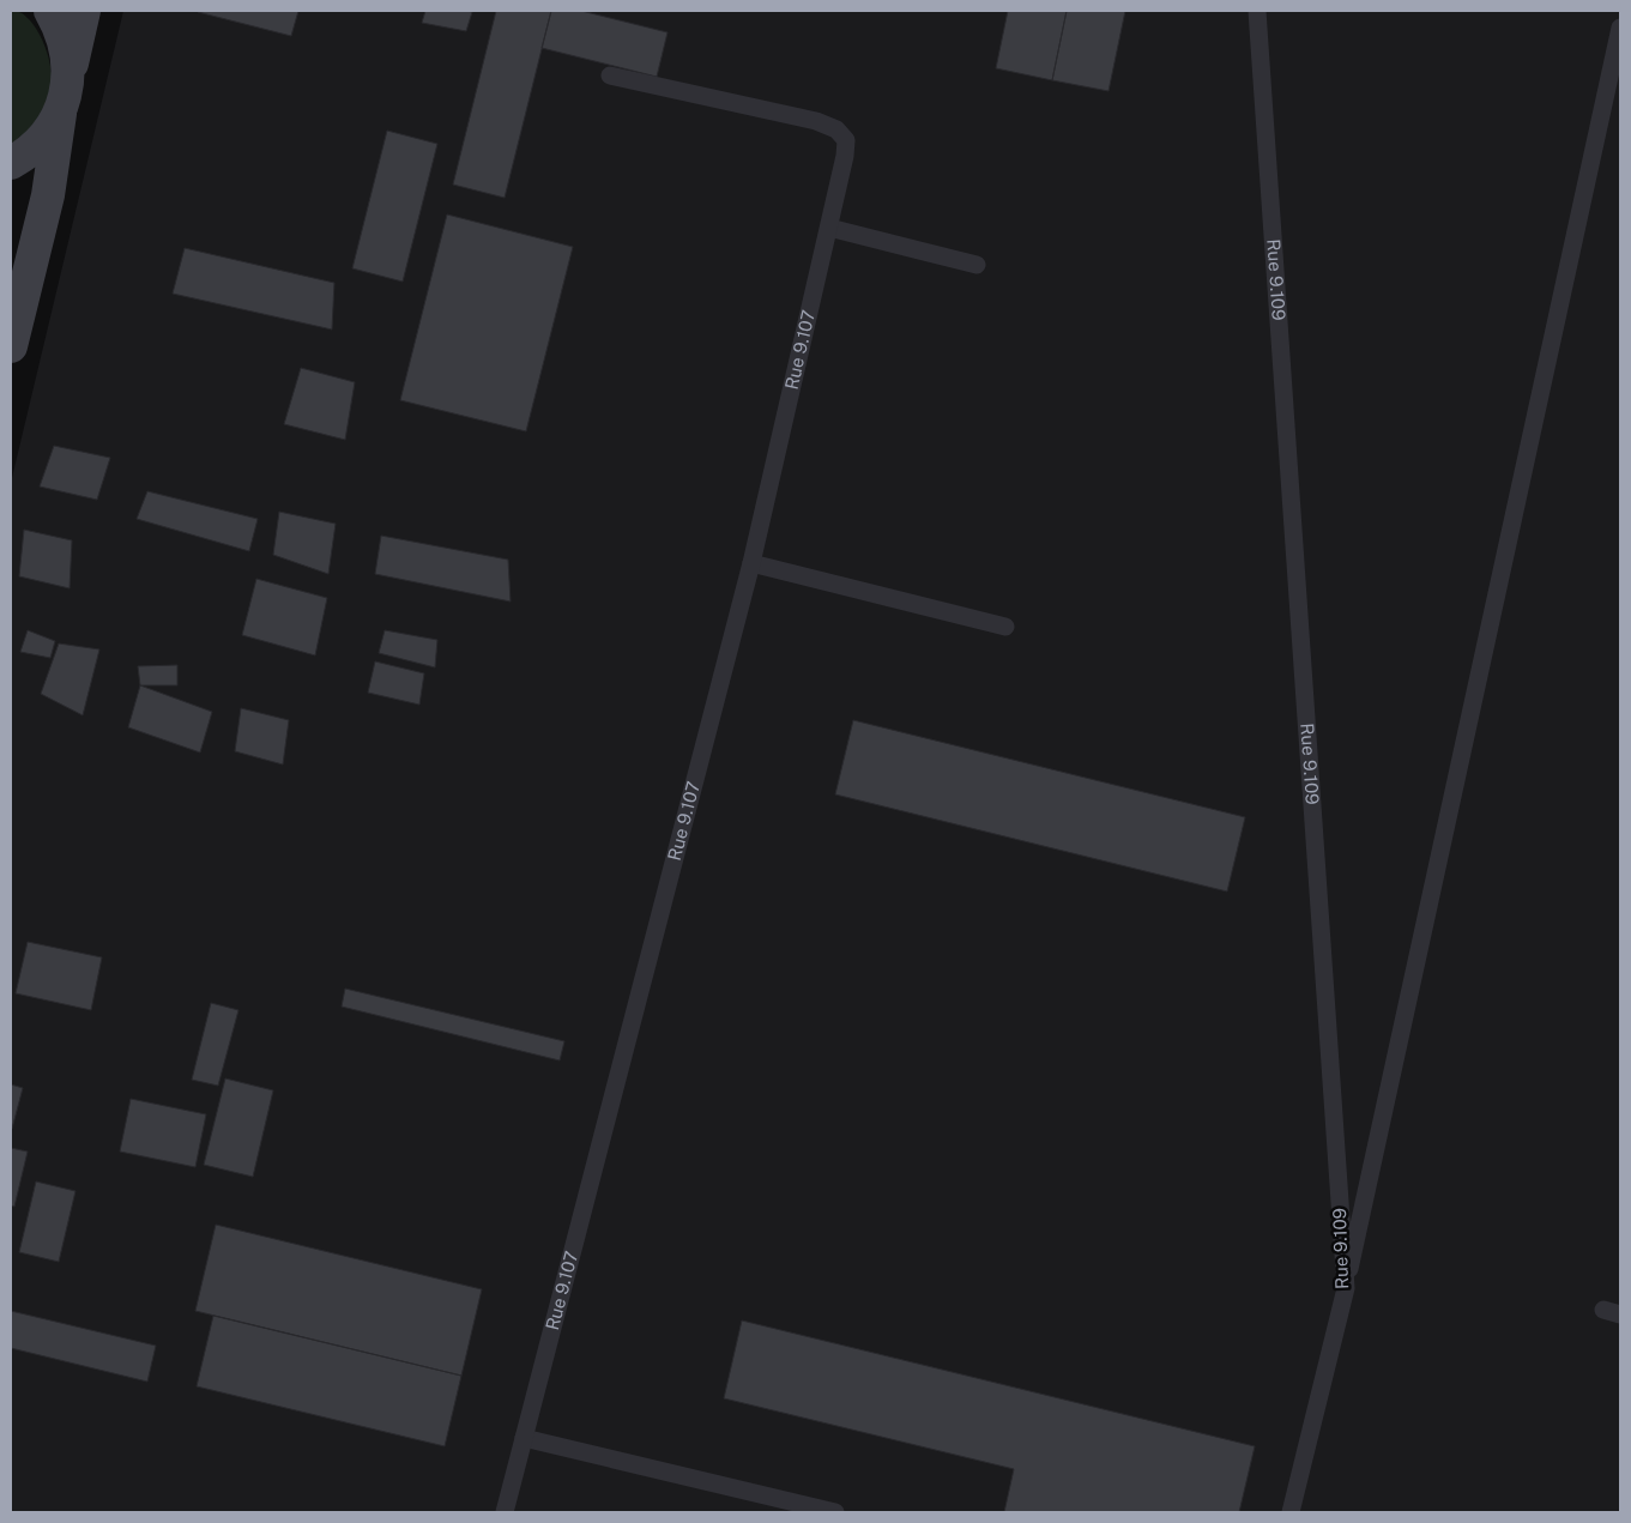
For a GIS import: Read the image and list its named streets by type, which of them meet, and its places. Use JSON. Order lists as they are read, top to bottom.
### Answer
{
  "streets": {
    "lane": ["Rue 9.109", "Rue 9.107"]
  }
}
